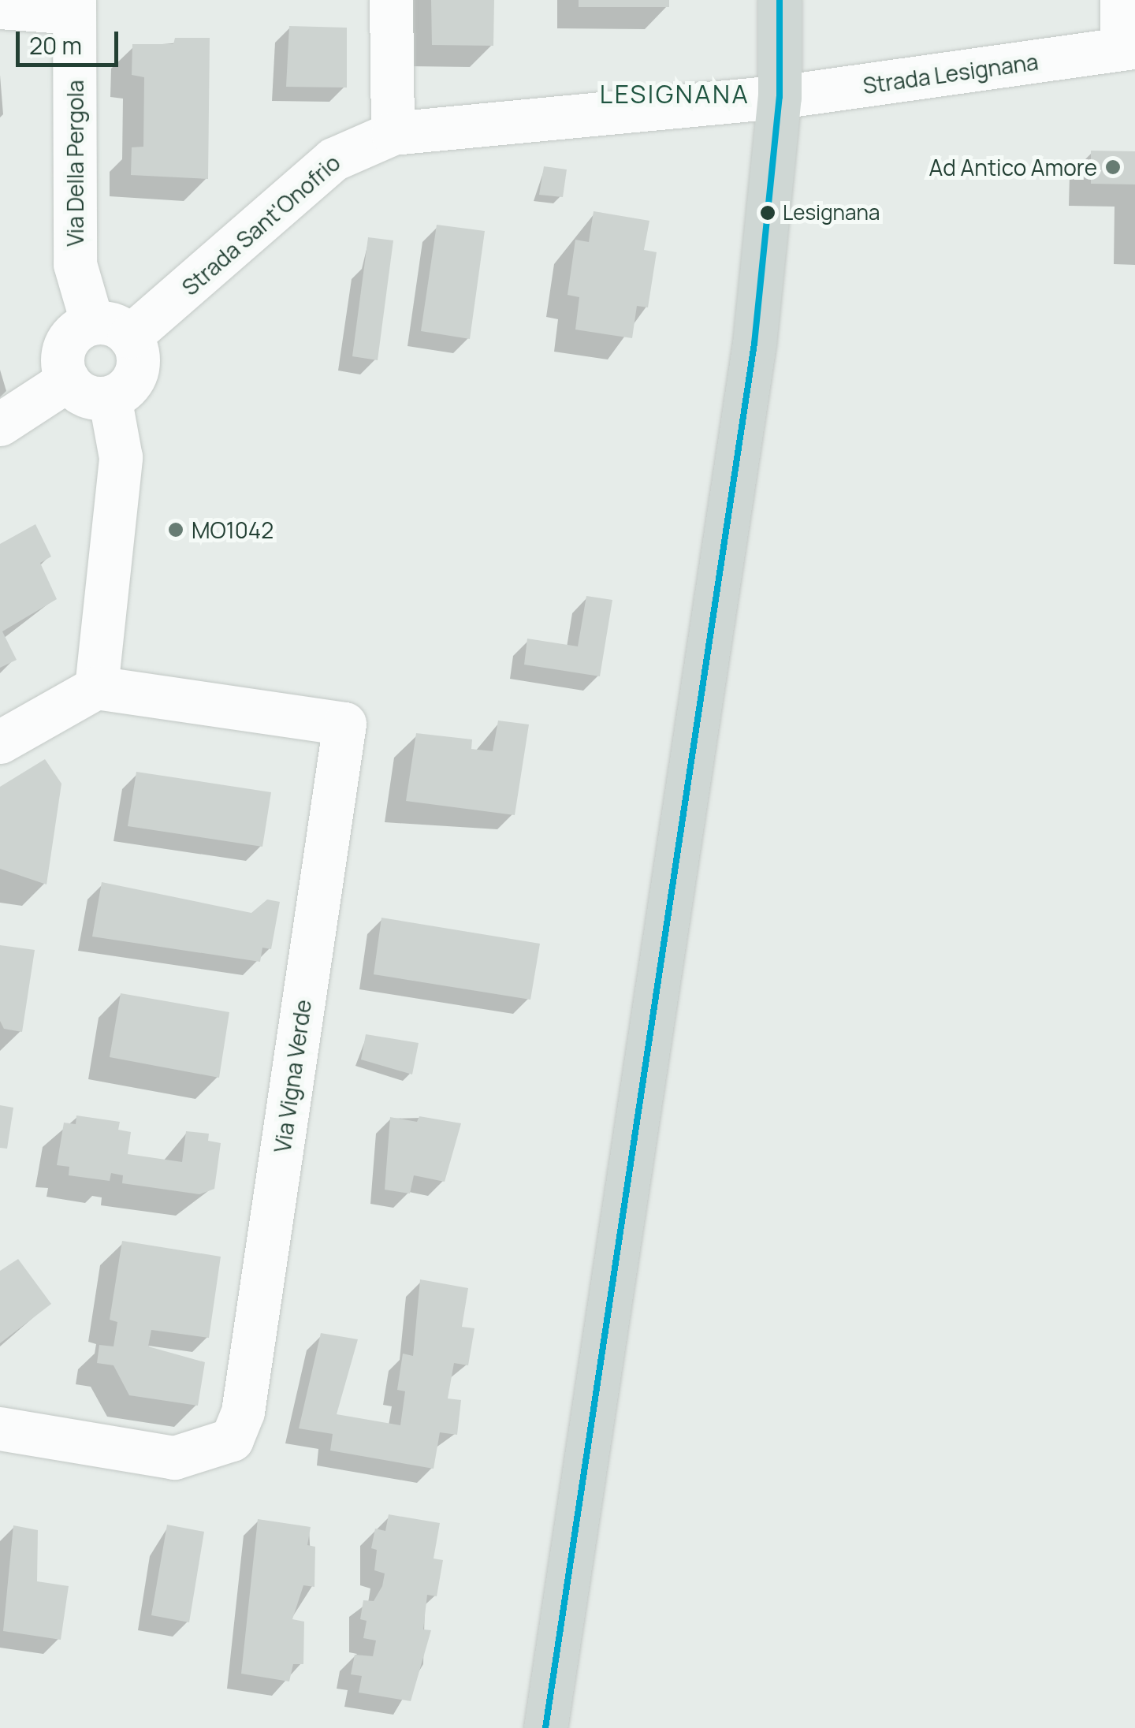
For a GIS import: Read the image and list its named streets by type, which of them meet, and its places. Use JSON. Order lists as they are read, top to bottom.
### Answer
{
  "streets": {
    "street": [
      "Strada Lesignana",
      "Via Della Pergola",
      "Strada Sant'Onofrio",
      "Via Vigna Verde"
    ]
  },
  "crossings": [
    ["Strada Lesignana", "Strada Sant'Onofrio"],
    ["Via Della Pergola", "Strada Sant'Onofrio"]
  ],
  "districts": ["LESIGNANA"],
  "places": ["Ad Antico Amore", "Lesignana", "MO1042"],
  "scale_bar": "20 m"
}
